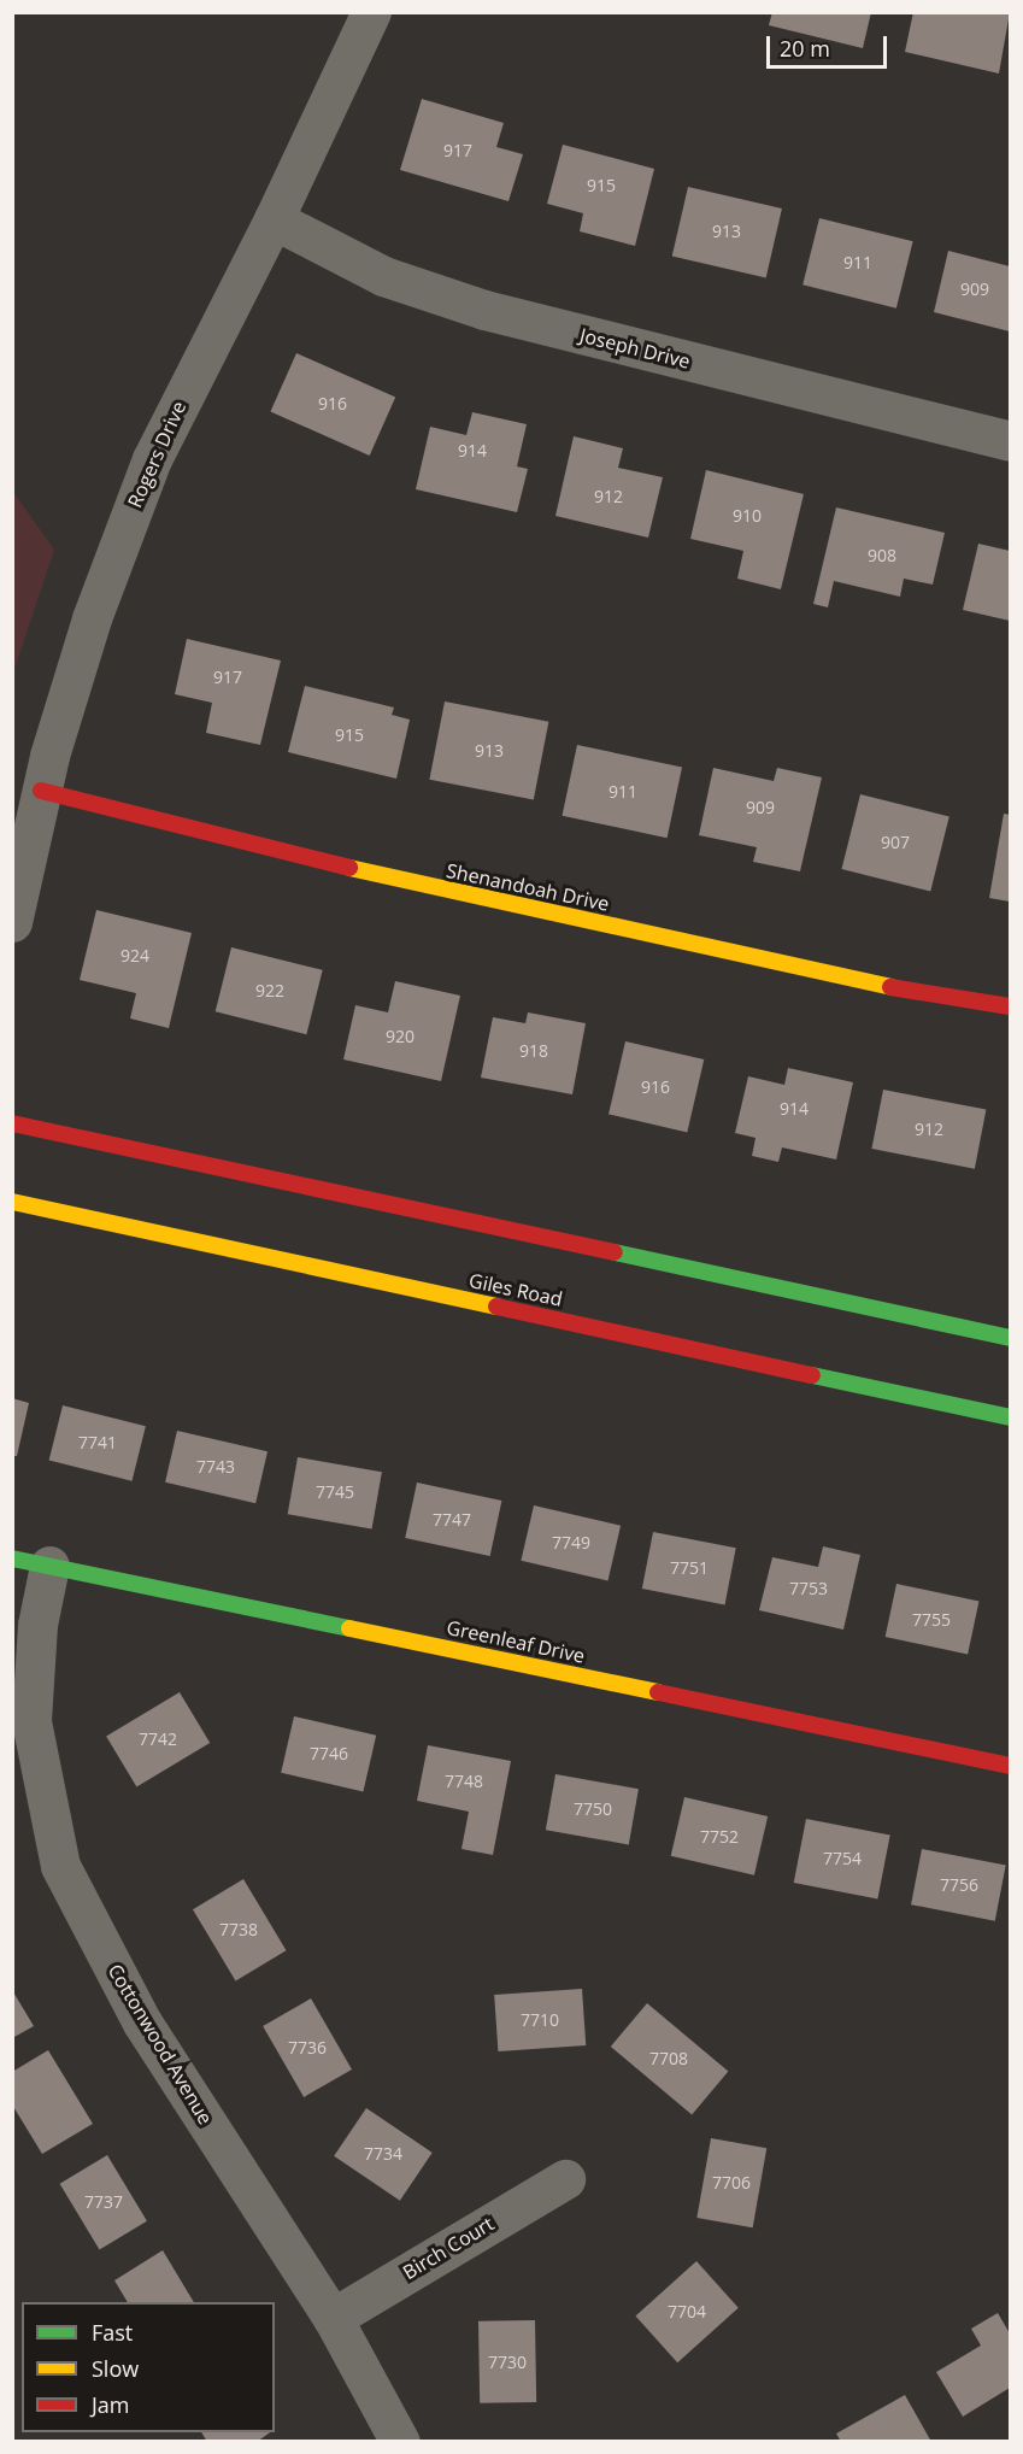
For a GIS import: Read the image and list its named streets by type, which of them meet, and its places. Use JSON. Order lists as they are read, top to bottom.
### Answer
{
  "streets": {
    "main road": ["Shenandoah Drive", "Giles Road", "Greenleaf Drive"],
    "street": [
      "Joseph Drive",
      "Rogers Drive",
      "Cottonwood Avenue",
      "Birch Court"
    ]
  },
  "crossings": [
    ["Joseph Drive", "Rogers Drive"],
    ["Rogers Drive", "Shenandoah Drive"],
    ["Greenleaf Drive", "Cottonwood Avenue"],
    ["Cottonwood Avenue", "Birch Court"]
  ],
  "house_numbers": [
    "917",
    "915",
    "913",
    "911",
    "909",
    "916",
    "914",
    "912",
    "910",
    "908",
    "917",
    "915",
    "913",
    "911",
    "909",
    "907",
    "924",
    "922",
    "920",
    "918",
    "916",
    "914",
    "912",
    "7741",
    "7743",
    "7745",
    "7747",
    "7749",
    "7751",
    "7753",
    "7755",
    "7742",
    "7746",
    "7748",
    "7750",
    "7752",
    "7754",
    "7756",
    "7738",
    "7710",
    "7736",
    "7708",
    "7734",
    "7706",
    "7737",
    "7704",
    "7730"
  ],
  "legend": ["Fast", "Slow", "Jam"],
  "scale_bar": "20 m"
}
